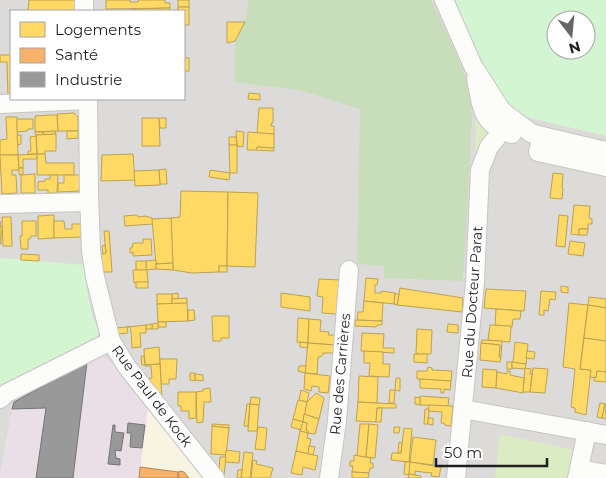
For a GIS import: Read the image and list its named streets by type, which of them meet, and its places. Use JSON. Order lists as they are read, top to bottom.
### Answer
{
  "streets": {
    "street": ["Rue du Docteur Parat", "Rue des Carrières", "Rue Paul de Kock"]
  },
  "legend": ["Logements", "Santé", "Industrie"],
  "scale_bar": "50 m",
  "north": "bottom"
}
